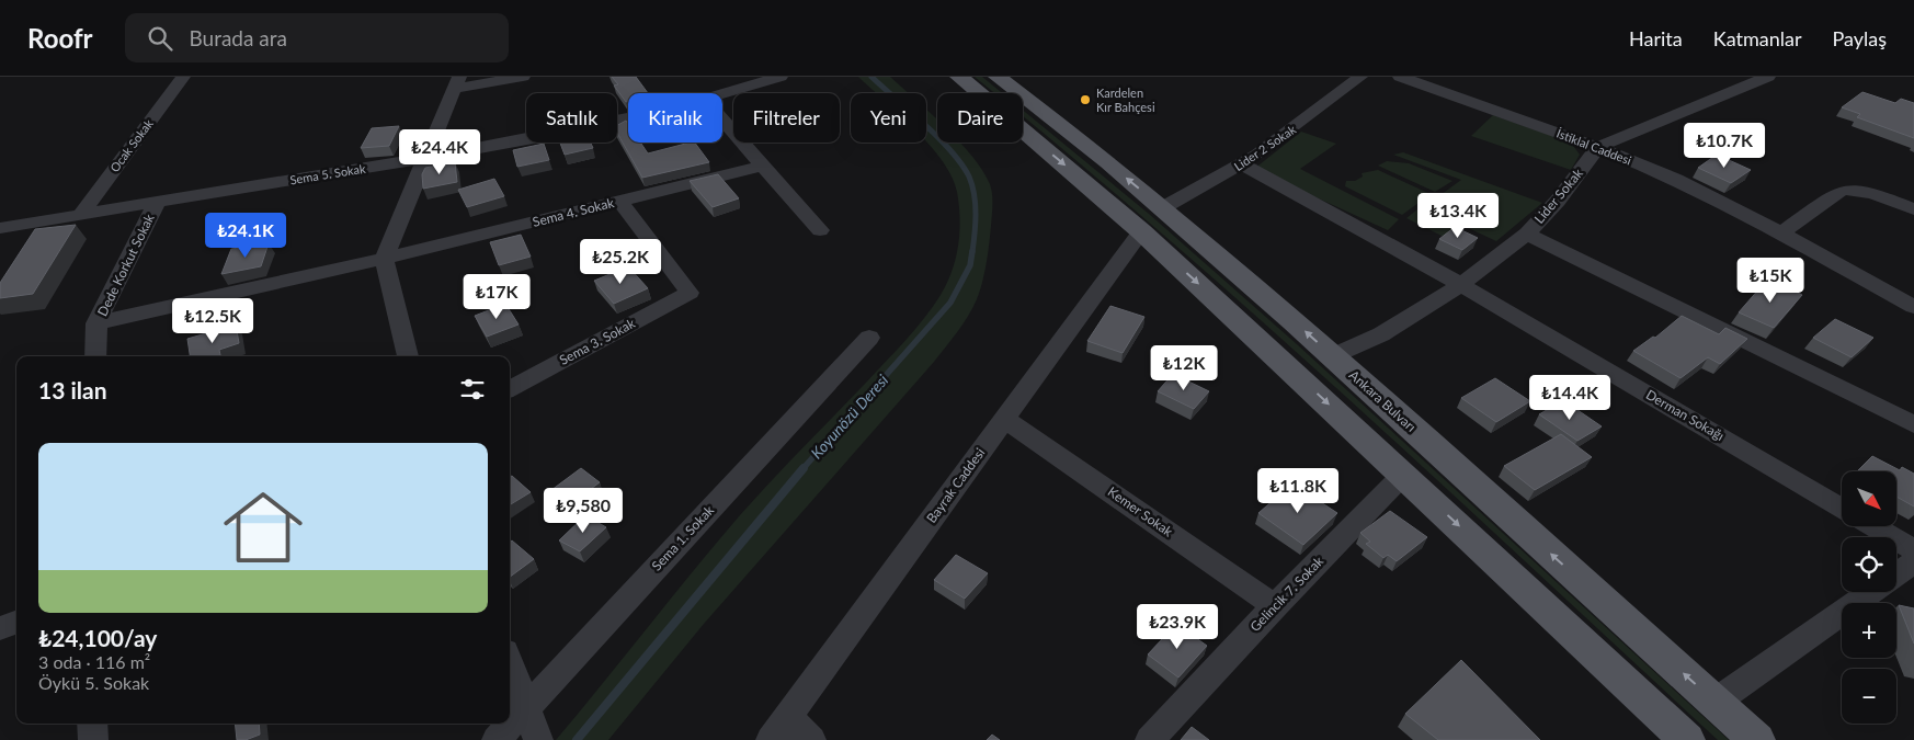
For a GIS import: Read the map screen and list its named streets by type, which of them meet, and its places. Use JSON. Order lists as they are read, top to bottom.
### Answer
{
  "streets": {
    "main road": ["Ankara Bulvarı"],
    "street": [
      "Ocak Sokak",
      "İstiklal Caddesi",
      "Lider 2 Sokak",
      "Sema 5. Sokak",
      "Lider Sokak",
      "Sema 4. Sokak",
      "Dede Korkut Sokak",
      "Sema 3. Sokak",
      "Derman Sokağı",
      "Bayrak Caddesi",
      "Kemer Sokak",
      "Sema 1. Sokak",
      "Gelincik 7. Sokak"
    ]
  },
  "crossings": [
    ["Ocak Sokak", "Sema 5. Sokak"],
    ["İstiklal Caddesi", "Lider Sokak"],
    ["Lider 2 Sokak", "Ankara Bulvarı"],
    ["Lider 2 Sokak", "Derman Sokağı"],
    ["Sema 5. Sokak", "Dede Korkut Sokak"],
    ["Lider Sokak", "Ankara Bulvarı"],
    ["Lider Sokak", "Derman Sokağı"],
    ["Sema 4. Sokak", "Dede Korkut Sokak"],
    ["Sema 4. Sokak", "Sema 3. Sokak"],
    ["Bayrak Caddesi", "Kemer Sokak"],
    ["Kemer Sokak", "Gelincik 7. Sokak"]
  ],
  "water": ["Koyunözü Deresi"],
  "places": ["Kardelen Kır Bahçesi"],
  "north": "bottom right",
  "page": {
    "header": "Roofr",
    "search": "Burada ara",
    "nav": ["Harita", "Katmanlar", "Paylaş"],
    "chip": [
      "Satılık",
      "Kiralık",
      "Filtreler",
      "Yeni",
      "Daire"
    ],
    "price": [
      "₺10.7K",
      "₺24.4K",
      "₺13.4K",
      "₺24.1K",
      "₺25.2K",
      "₺15K",
      "₺17K",
      "₺12.5K",
      "₺12K",
      "₺14.4K",
      "₺11.8K",
      "₺9,580",
      "₺23.9K"
    ],
    "heading": "13 ilan",
    "list": [
      {
        "name": "₺24,100/ay",
        "note": "3 oda · 116 m² · Öykü 5. Sokak"
      }
    ],
    "map_buttons": ["+", "−"]
  }
}
